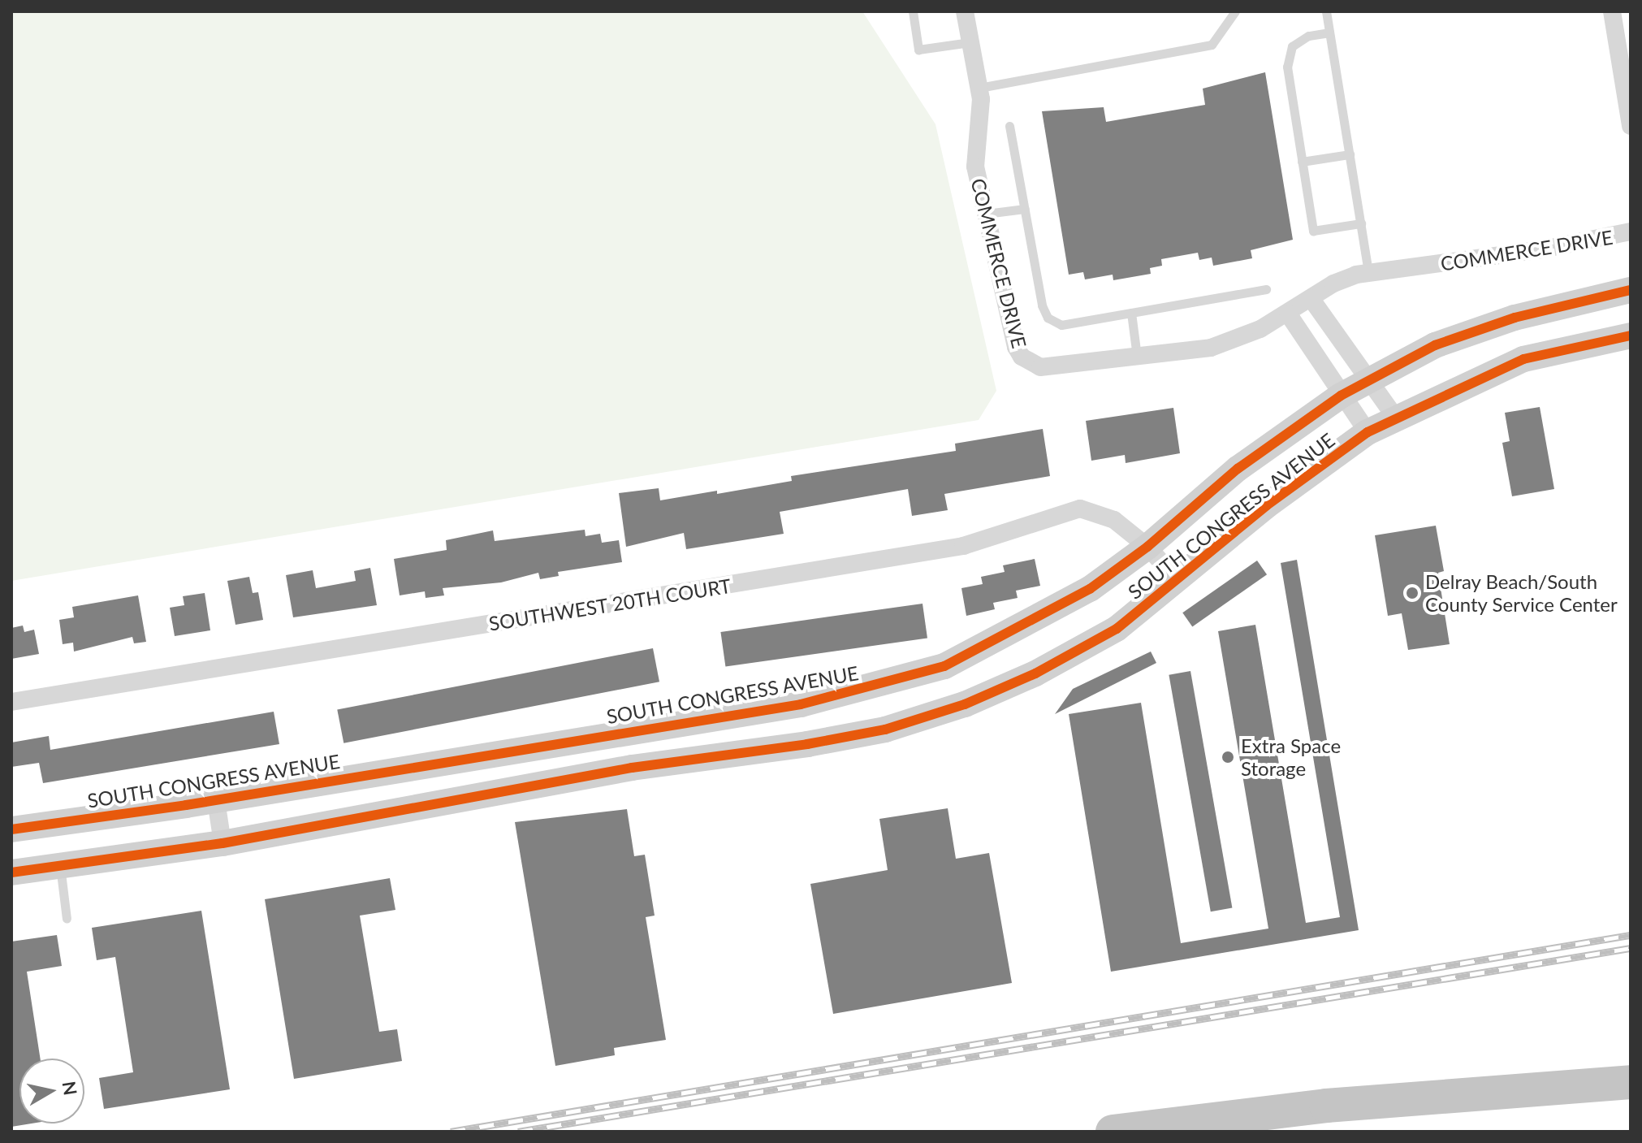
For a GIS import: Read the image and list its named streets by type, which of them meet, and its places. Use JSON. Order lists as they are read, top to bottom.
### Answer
{
  "streets": {
    "main road": ["SOUTH CONGRESS AVENUE"],
    "street": ["COMMERCE DRIVE", "SOUTHWEST 20TH COURT"]
  },
  "crossings": [
    ["SOUTH CONGRESS AVENUE", "SOUTHWEST 20TH COURT"]
  ],
  "places": ["Delray Beach/South County Service Center", "Extra Space Storage"],
  "north": "right"
}
